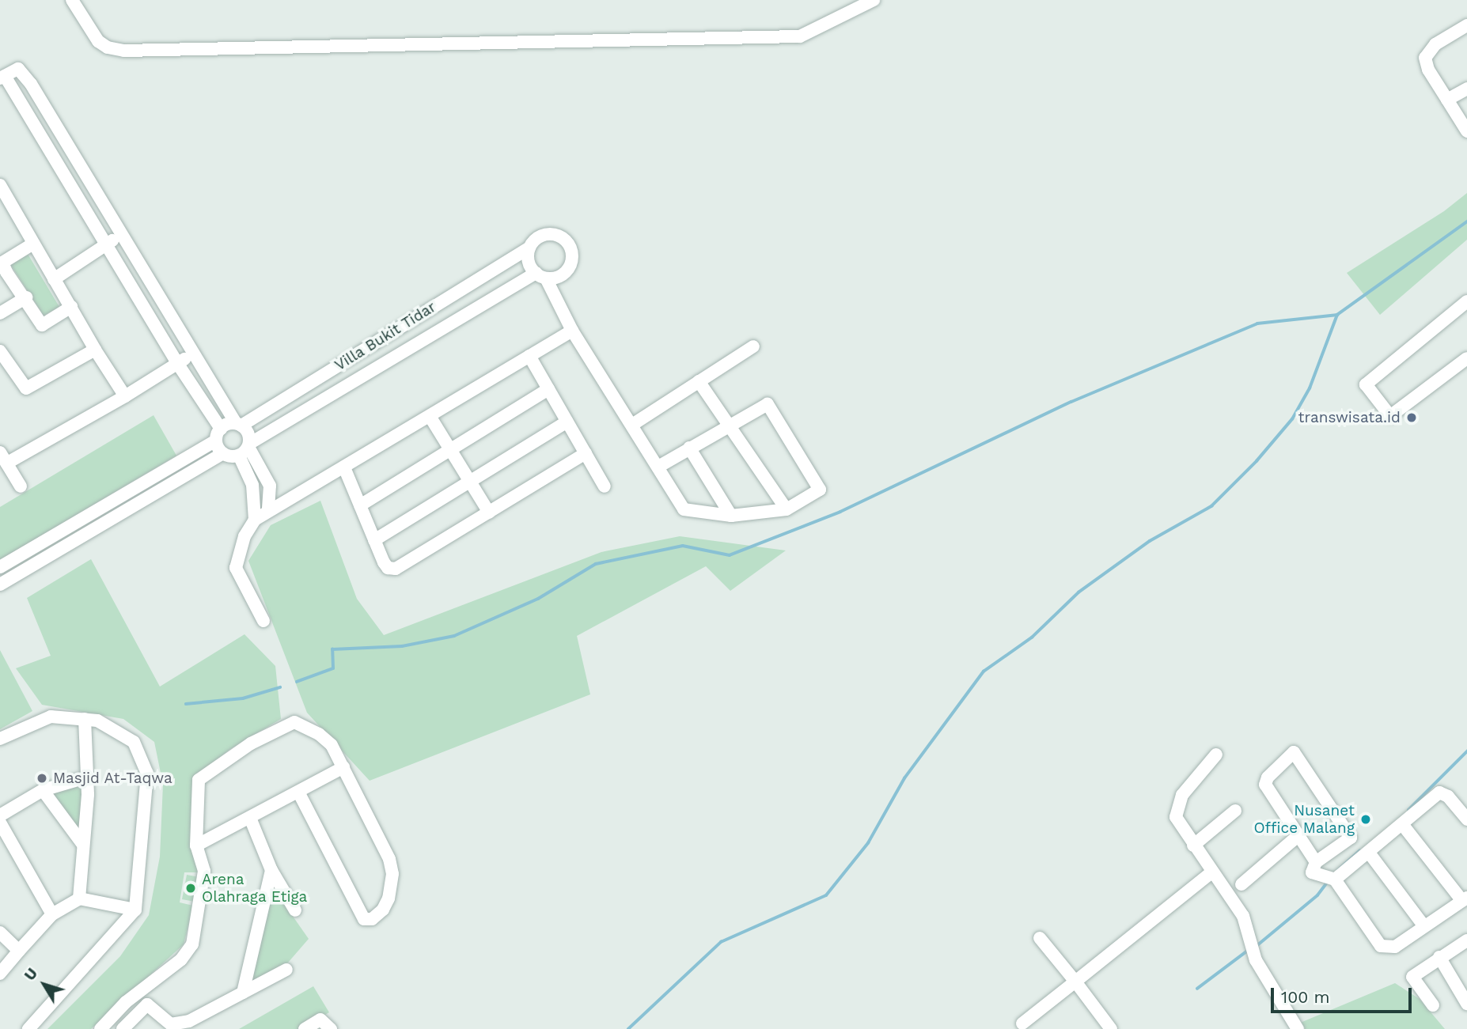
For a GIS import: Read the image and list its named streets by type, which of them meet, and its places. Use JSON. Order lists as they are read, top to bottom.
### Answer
{
  "streets": {
    "street": ["Villa Bukit Tidar"]
  },
  "places": [
    "transwisata.id",
    "Masjid At-Taqwa",
    "Nusanet Office Malang",
    "Arena Olahraga Etiga"
  ],
  "scale_bar": "100 m",
  "north": "top left"
}
